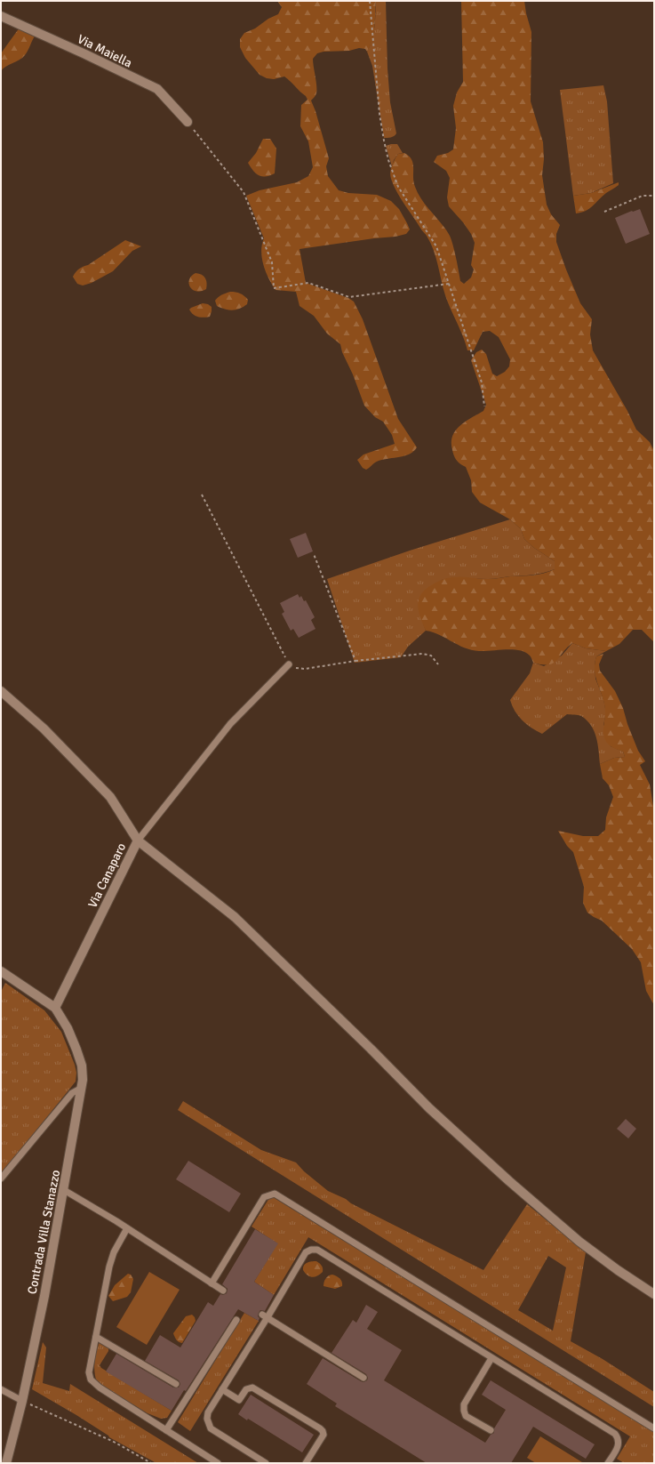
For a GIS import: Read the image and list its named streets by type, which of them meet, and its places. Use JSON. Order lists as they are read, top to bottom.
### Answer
{
  "streets": {
    "street": ["Via Maiella", "Via Canaparo", "Contrada Villa Stanazzo"]
  },
  "crossings": [
    ["Via Canaparo", "Contrada Villa Stanazzo"]
  ]
}
